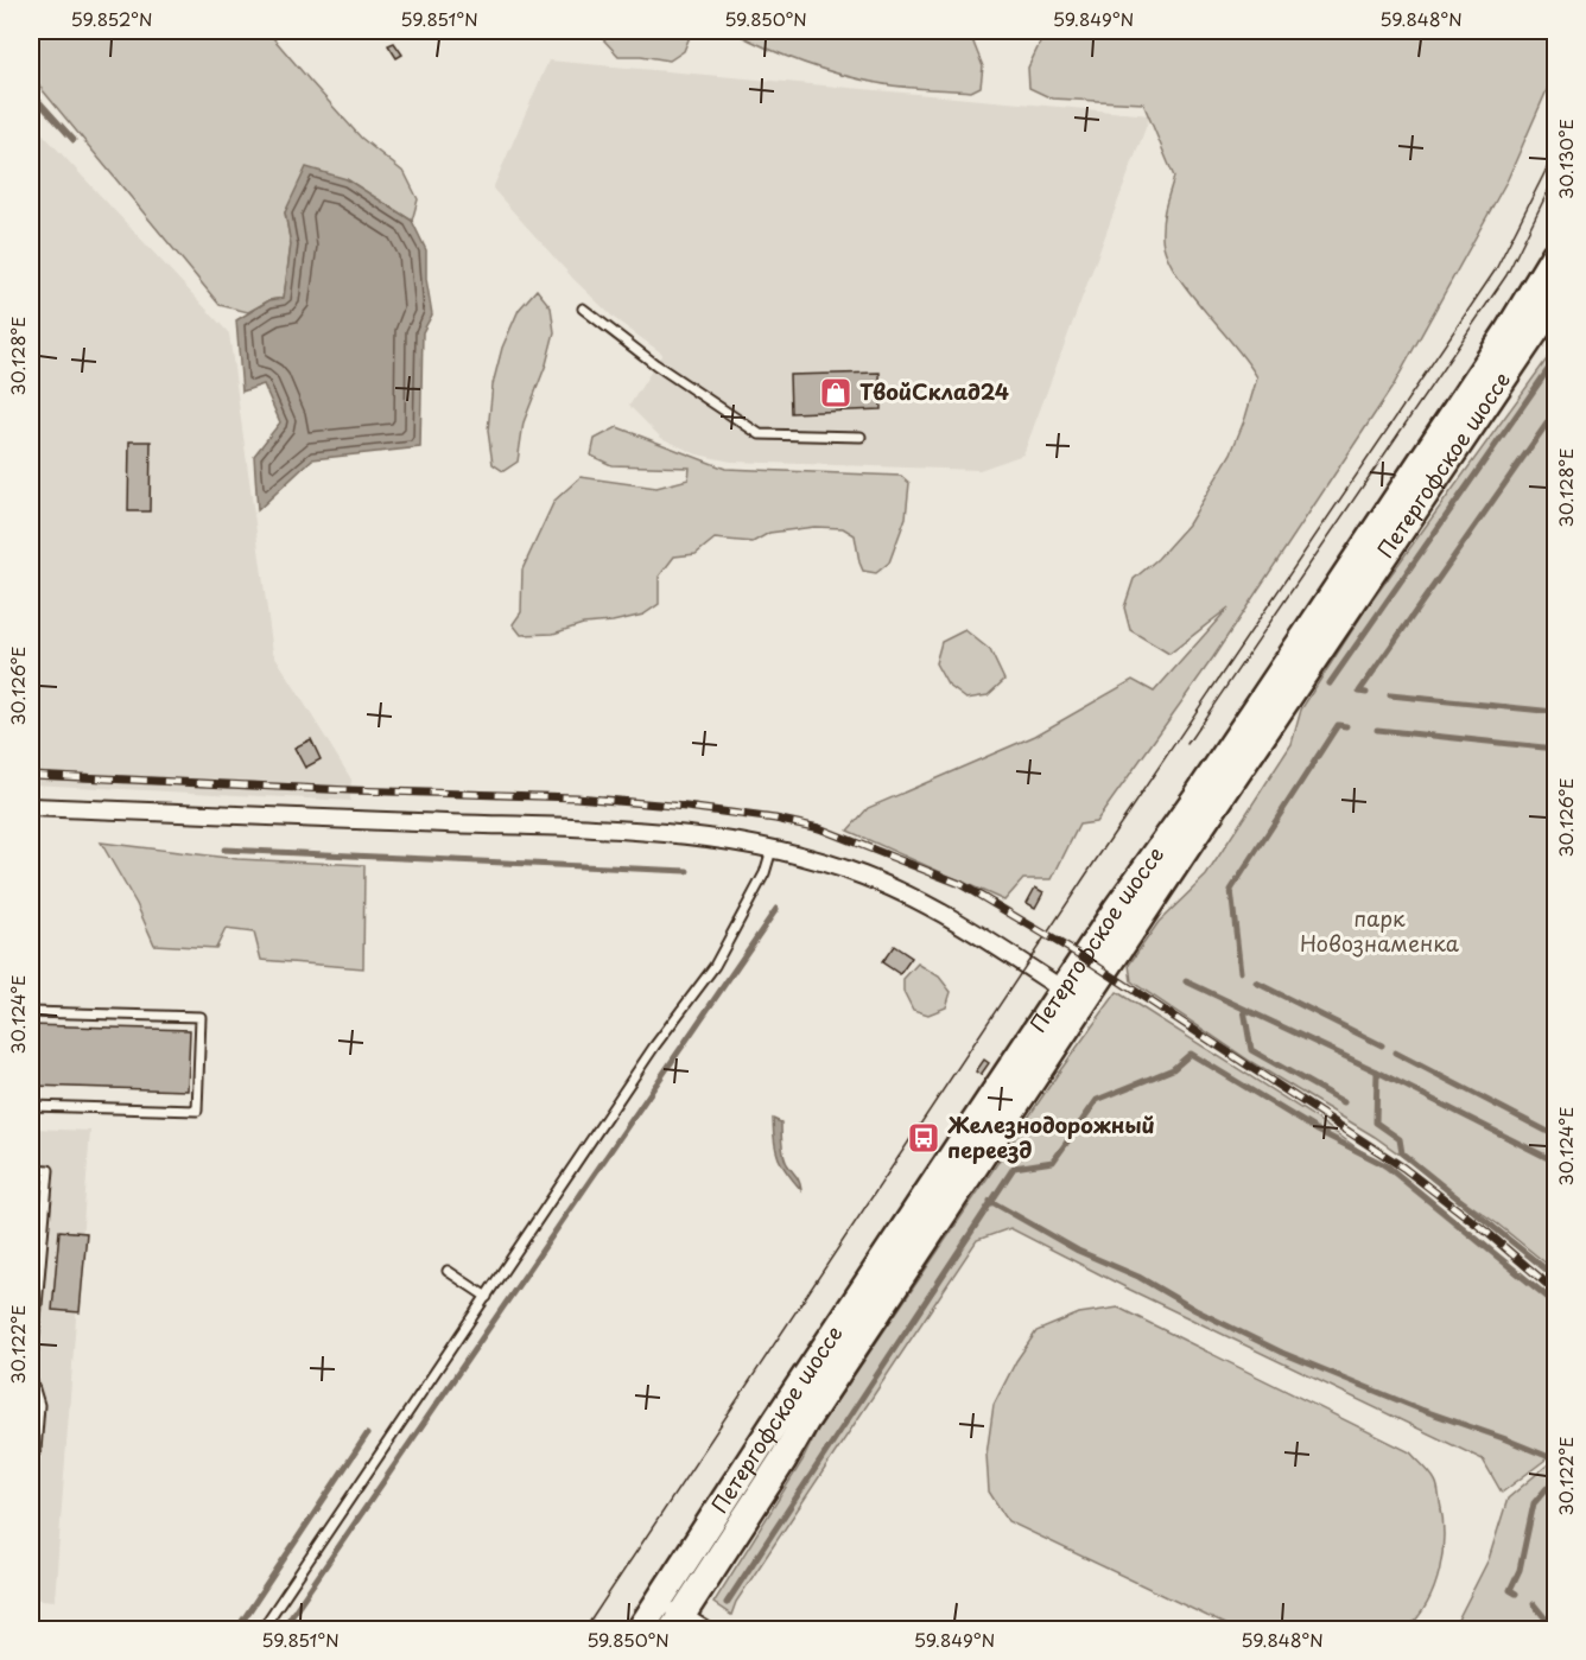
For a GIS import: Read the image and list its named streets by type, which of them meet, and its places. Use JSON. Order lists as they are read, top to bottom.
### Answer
{
  "streets": {
    "main road": ["Петергофское шоссе"]
  },
  "parks": ["парк Новознаменка"],
  "places": {
    "shop": ["ТвойСклад24"],
    "bus stop": ["Железнодорожный переезд"]
  },
  "coordinates": [
    "59.852°N",
    "59.851°N",
    "59.850°N",
    "59.849°N",
    "59.848°N",
    "30.130°E",
    "30.128°E",
    "30.126°E",
    "30.124°E",
    "30.122°E"
  ]
}
